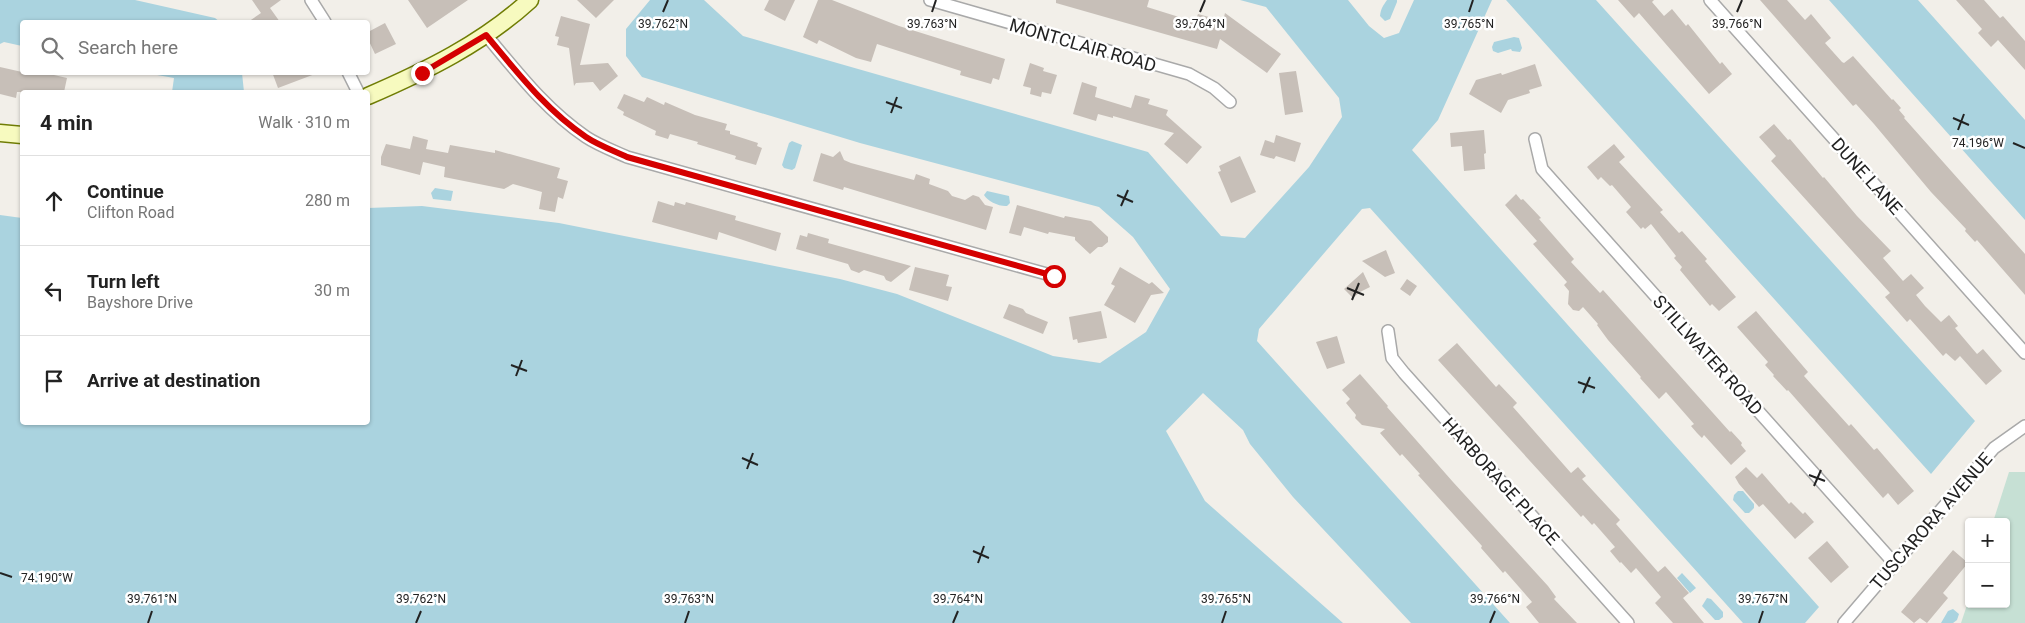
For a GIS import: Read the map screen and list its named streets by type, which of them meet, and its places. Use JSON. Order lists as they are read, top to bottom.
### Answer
{
  "streets": {
    "street": [
      "MONTCLAIR ROAD",
      "DUNE LANE",
      "STILLWATER ROAD",
      "HARBORAGE PLACE",
      "TUSCARORA AVENUE"
    ]
  },
  "crossings": [
    ["STILLWATER ROAD", "TUSCARORA AVENUE"]
  ],
  "page": {
    "search": "Search here",
    "heading": ["4 min", "Walk · 310 m"],
    "list": [
      ["Continue", "Clifton Road", "280 m"],
      ["Turn left", "Bayshore Drive", "30 m"],
      "Arrive at destination"
    ],
    "map_buttons": ["+", "−"]
  },
  "coordinates": [
    "39.762°N",
    "39.763°N",
    "39.764°N",
    "39.765°N",
    "39.766°N",
    "74.196°W",
    "74.190°W",
    "39.761°N",
    "39.767°N"
  ]
}
